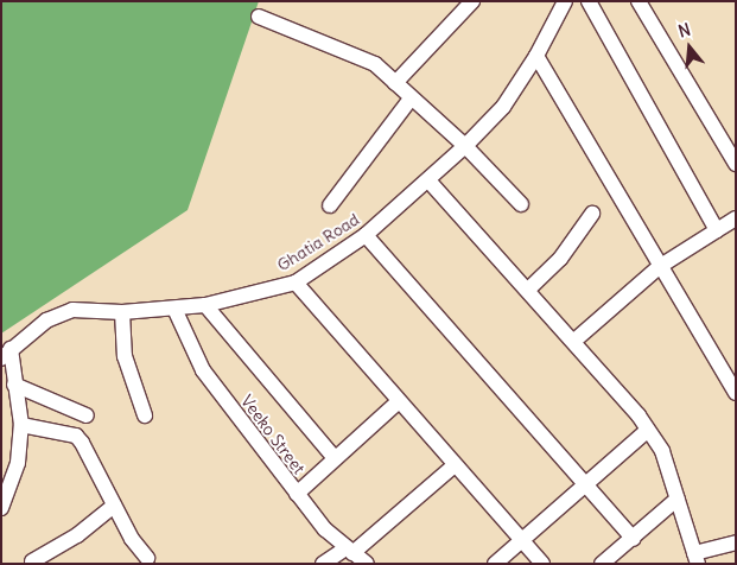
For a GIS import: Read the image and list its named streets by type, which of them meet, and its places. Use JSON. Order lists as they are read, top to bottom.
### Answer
{
  "streets": {
    "street": ["Ghatia Road", "Veeko Street"]
  },
  "crossings": [
    ["Ghatia Road", "Veeko Street"]
  ],
  "north": "top"
}
